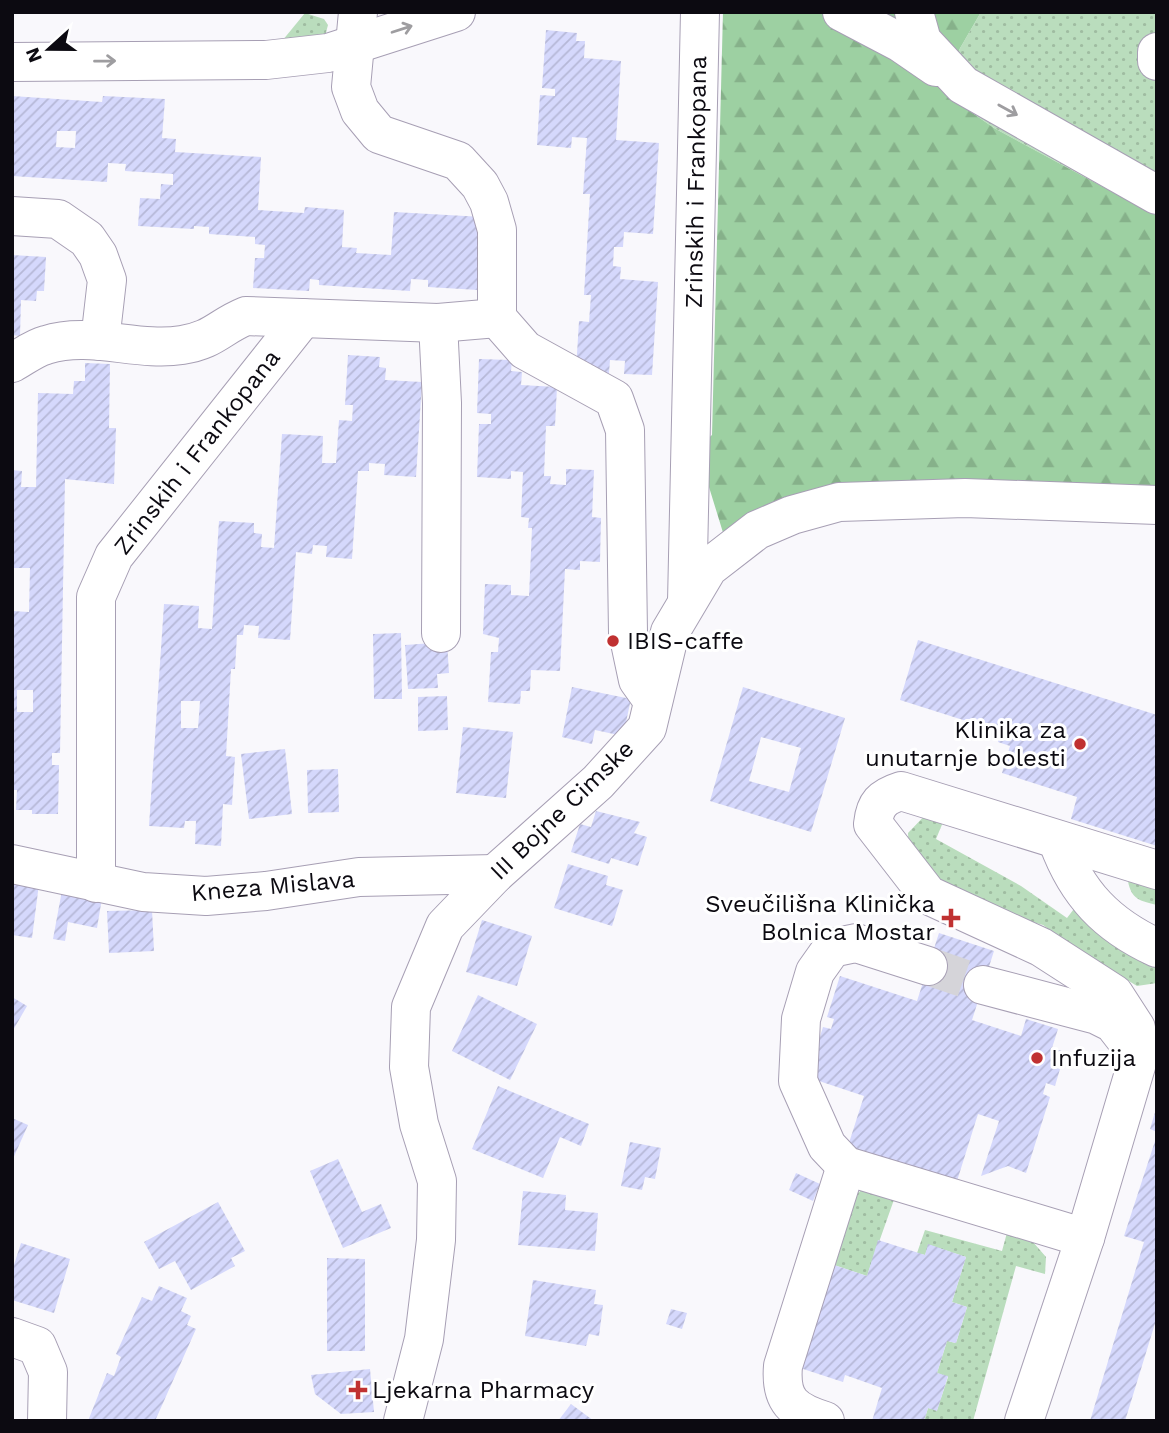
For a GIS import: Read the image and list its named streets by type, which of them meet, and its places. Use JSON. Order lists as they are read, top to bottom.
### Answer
{
  "streets": {
    "street": ["Zrinskih i Frankopana", "III Bojne Cimske", "Kneza Mislava"]
  },
  "crossings": [
    ["Zrinskih i Frankopana", "III Bojne Cimske"],
    ["Zrinskih i Frankopana", "Kneza Mislava"],
    ["III Bojne Cimske", "Kneza Mislava"]
  ],
  "places": {
    "other": ["IBIS-caffe", "Klinika za unutarnje bolesti", "Infuzija"],
    "health": ["Sveučilišna Klinička Bolnica Mostar", "Ljekarna Pharmacy"]
  },
  "north": "left"
}
